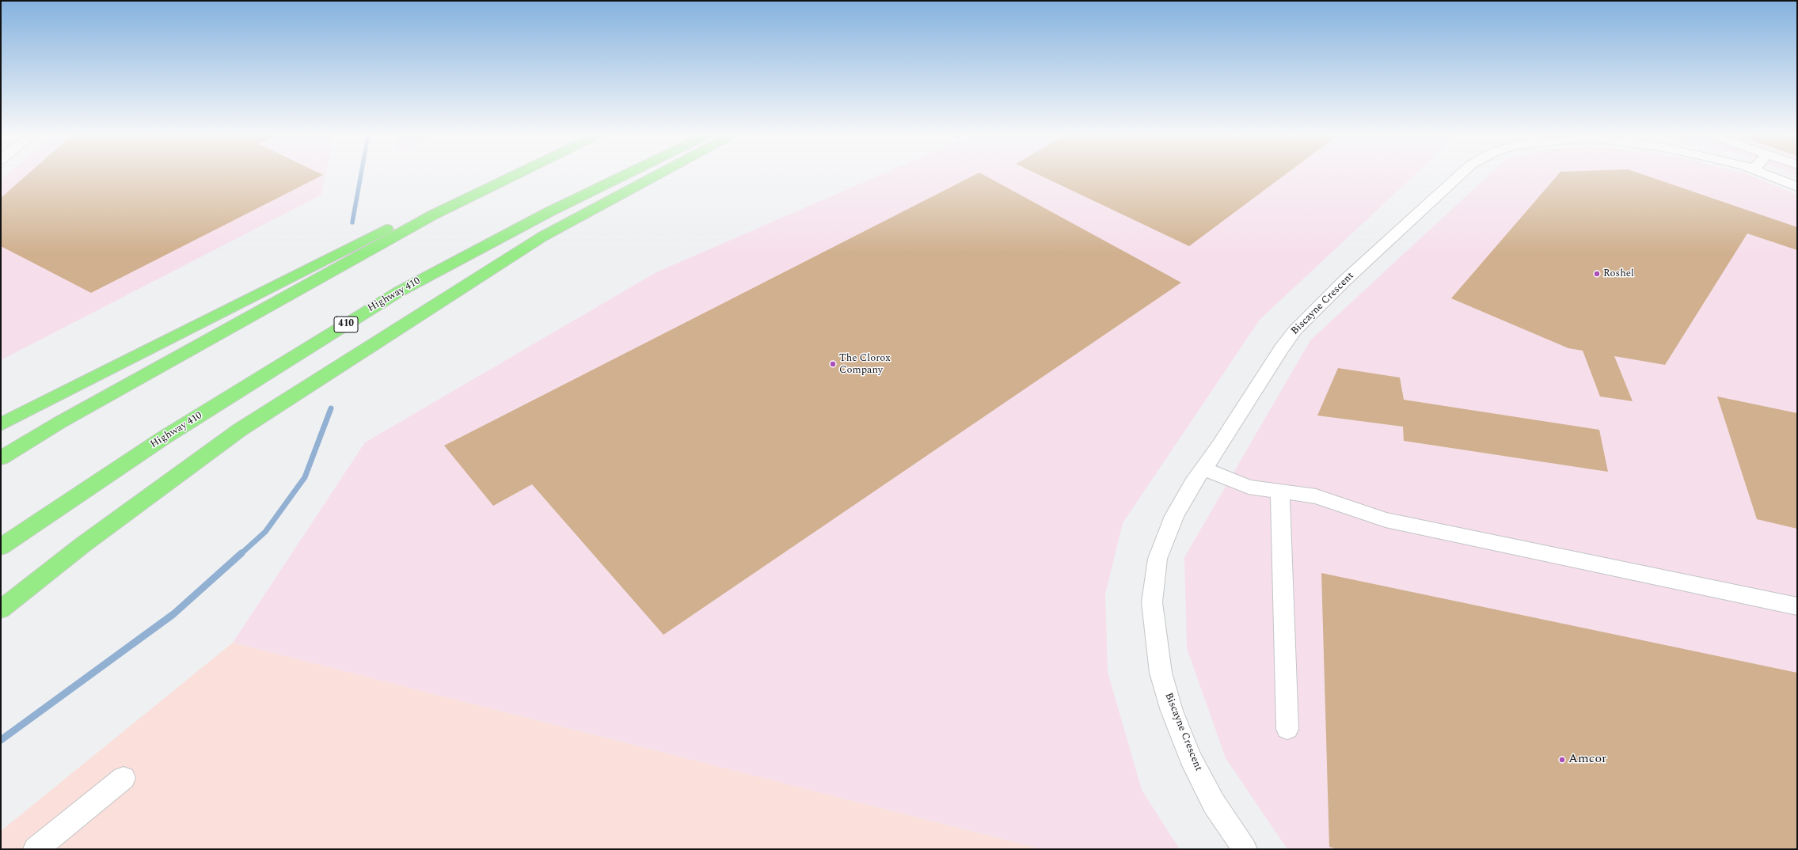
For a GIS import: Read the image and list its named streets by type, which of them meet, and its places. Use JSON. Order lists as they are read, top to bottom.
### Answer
{
  "streets": {
    "highway": ["Highway 410", "410"],
    "street": ["Biscayne Crescent"]
  },
  "places": ["Roshel", "The Clorox Company", "Amcor"]
}
